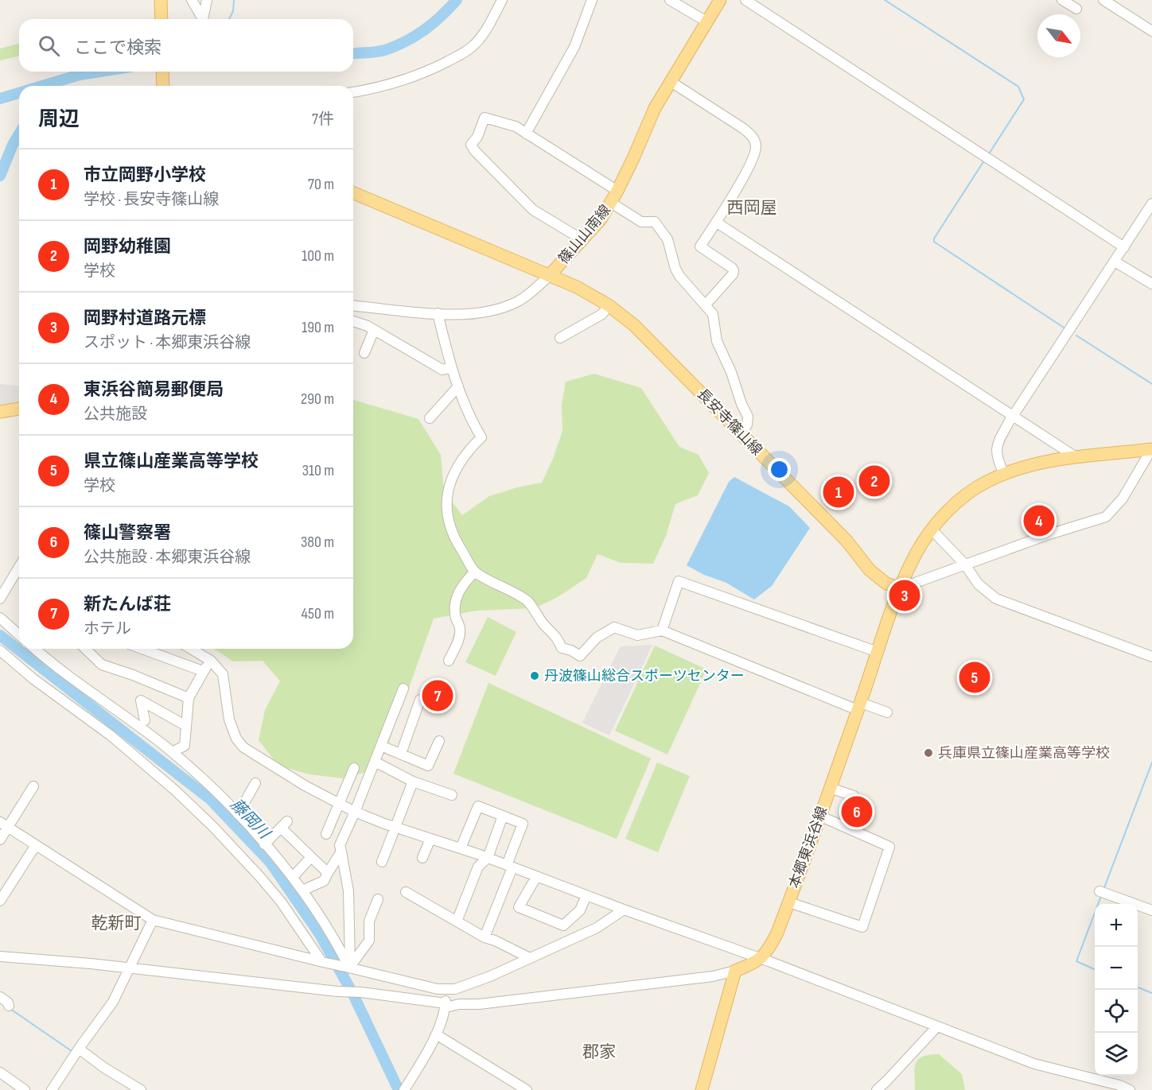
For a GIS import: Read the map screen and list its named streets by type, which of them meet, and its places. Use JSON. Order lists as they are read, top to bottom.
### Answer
{
  "streets": {
    "main road": ["篠山山南線", "長安寺篠山線", "本郷東浜谷線"]
  },
  "crossings": [
    ["篠山山南線", "長安寺篠山線"],
    ["長安寺篠山線", "本郷東浜谷線"]
  ],
  "districts": ["西岡屋", "乾新町", "郡家"],
  "water": ["藤岡川"],
  "places": ["丹波篠山総合スポーツセンター", "兵庫県立篠山産業高等学校"],
  "north": "bottom right",
  "page": {
    "search": "ここで検索",
    "heading": ["周辺", "7件"],
    "list": [
      {
        "mark": "1",
        "name": "市立岡野小学校",
        "note": "学校 · 長安寺篠山線",
        "value": "70 m"
      },
      {
        "mark": "2",
        "name": "岡野幼稚園",
        "note": "学校",
        "value": "100 m"
      },
      {
        "mark": "3",
        "name": "岡野村道路元標",
        "note": "スポット · 本郷東浜谷線",
        "value": "190 m"
      },
      {
        "mark": "4",
        "name": "東浜谷簡易郵便局",
        "note": "公共施設",
        "value": "290 m"
      },
      {
        "mark": "5",
        "name": "県立篠山産業高等学校",
        "note": "学校",
        "value": "310 m"
      },
      {
        "mark": "6",
        "name": "篠山警察署",
        "note": "公共施設 · 本郷東浜谷線",
        "value": "380 m"
      },
      {
        "mark": "7",
        "name": "新たんば荘",
        "note": "ホテル",
        "value": "450 m"
      }
    ],
    "pins": [
      "2",
      "1",
      "4",
      "3",
      "5",
      "7",
      "6"
    ],
    "map_buttons": ["+", "−"]
  }
}
